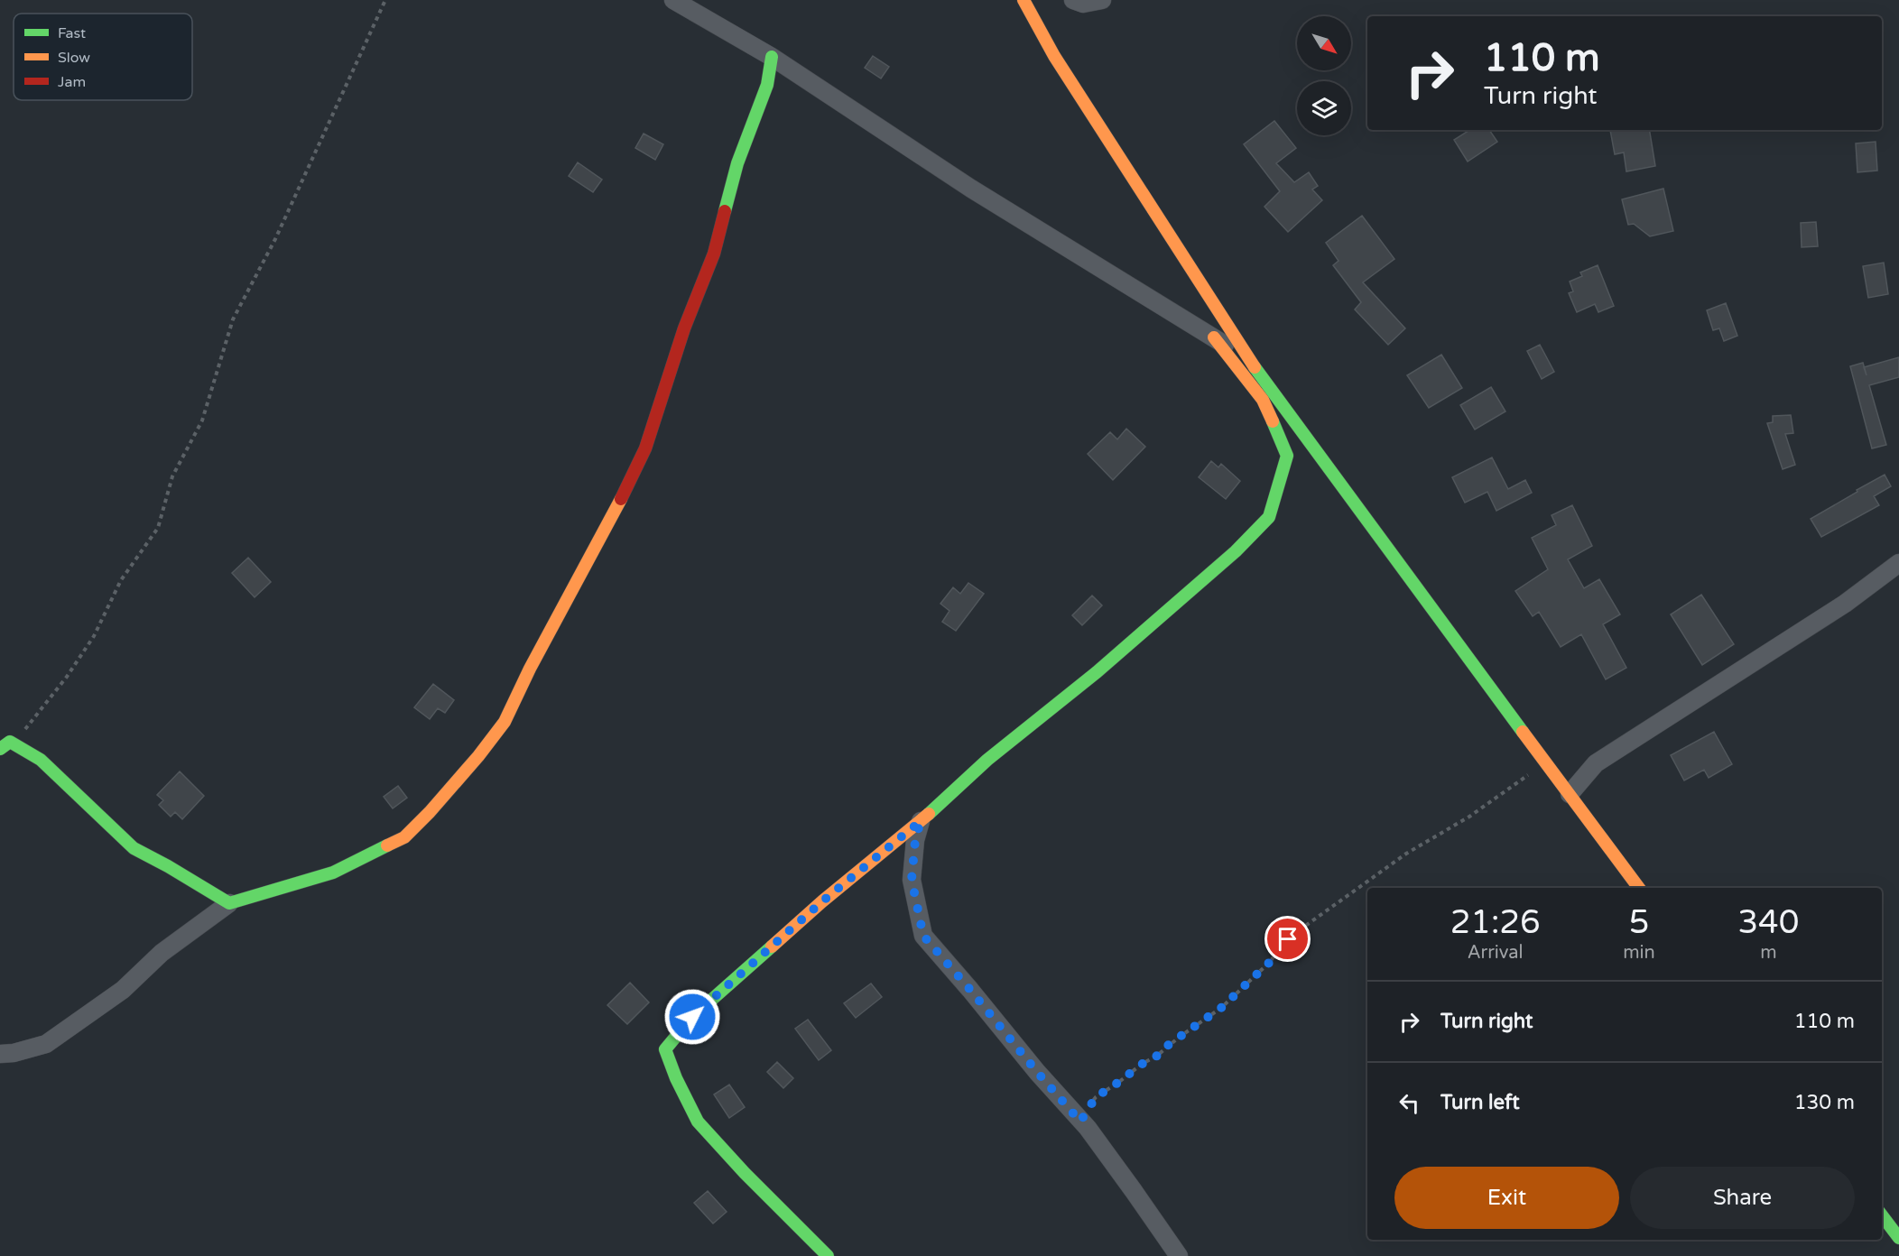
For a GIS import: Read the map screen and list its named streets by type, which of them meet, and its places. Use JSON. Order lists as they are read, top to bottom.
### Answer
{
  "legend": ["Fast", "Slow", "Jam"],
  "north": "bottom right",
  "page": {
    "turn": ["110 m", "Turn right"],
    "eta": [
      "21:26",
      "Arrival",
      "5",
      "min",
      "340",
      "m"
    ],
    "list": [
      {
        "name": "Turn right",
        "value": "110 m"
      },
      {
        "name": "Turn left",
        "value": "130 m"
      }
    ],
    "buttons": ["Exit", "Share"]
  }
}
